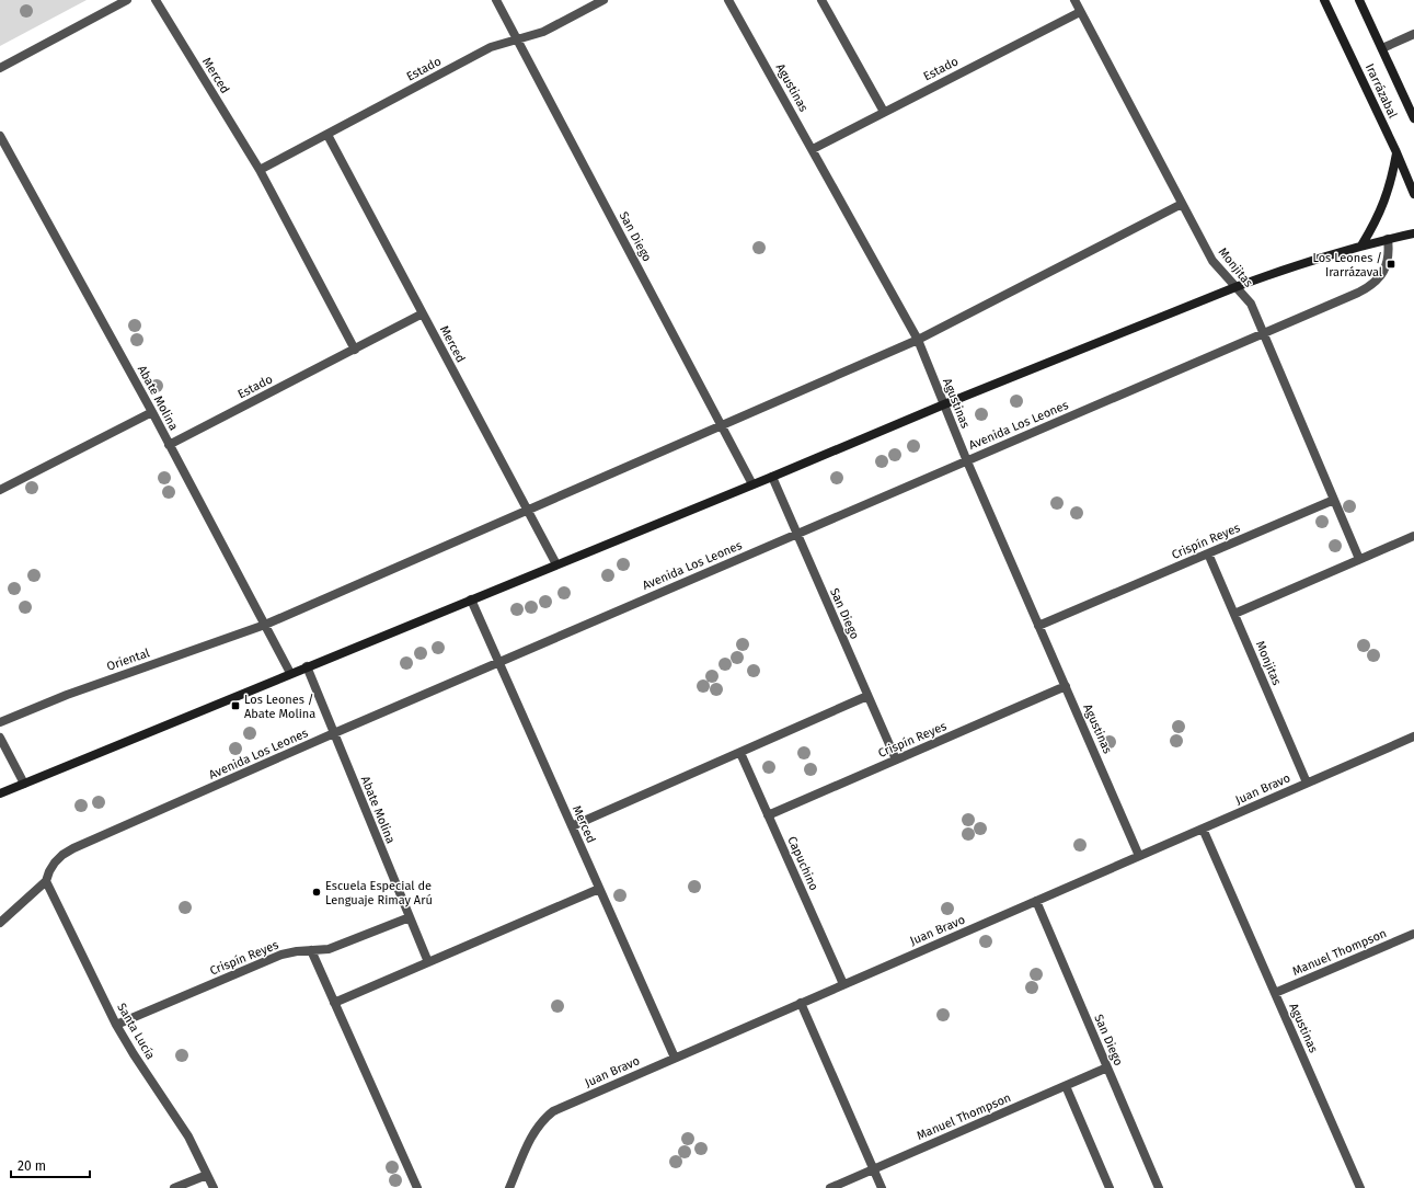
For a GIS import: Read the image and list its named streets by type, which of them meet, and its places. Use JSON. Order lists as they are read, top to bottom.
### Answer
{
  "streets": {
    "main road": ["Irarrázabal"],
    "street": [
      "Estado",
      "Merced",
      "Agustinas",
      "San Diego",
      "Monjitas",
      "Abate Molina",
      "Avenida Los Leones",
      "Crispín Reyes",
      "Oriental",
      "Juan Bravo",
      "Capuchino",
      "Manuel Thompson",
      "Santa Lucía"
    ]
  },
  "crossings": [
    ["Estado", "Merced"],
    ["Estado", "Agustinas"],
    ["Estado", "San Diego"],
    ["Estado", "Monjitas"],
    ["Estado", "Abate Molina"],
    ["Merced", "Avenida Los Leones"],
    ["Merced", "Juan Bravo"],
    ["Agustinas", "Avenida Los Leones"],
    ["Agustinas", "Crispín Reyes"],
    ["Agustinas", "Juan Bravo"],
    ["Agustinas", "Manuel Thompson"],
    ["San Diego", "Avenida Los Leones"],
    ["San Diego", "Crispín Reyes"],
    ["San Diego", "Juan Bravo"],
    ["San Diego", "Manuel Thompson"],
    ["Monjitas", "Avenida Los Leones"],
    ["Monjitas", "Crispín Reyes"],
    ["Monjitas", "Juan Bravo"],
    ["Abate Molina", "Avenida Los Leones"],
    ["Abate Molina", "Crispín Reyes"],
    ["Abate Molina", "Oriental"],
    ["Avenida Los Leones", "Santa Lucía"],
    ["Crispín Reyes", "Capuchino"],
    ["Crispín Reyes", "Santa Lucía"],
    ["Juan Bravo", "Capuchino"]
  ],
  "places": {
    "transit": ["Los Leones / Irarrázaval", "Los Leones / Abate Molina"],
    "other": ["Escuela Especial de Lenguaje Rimay Arú"]
  },
  "scale_bar": "20 m"
}
